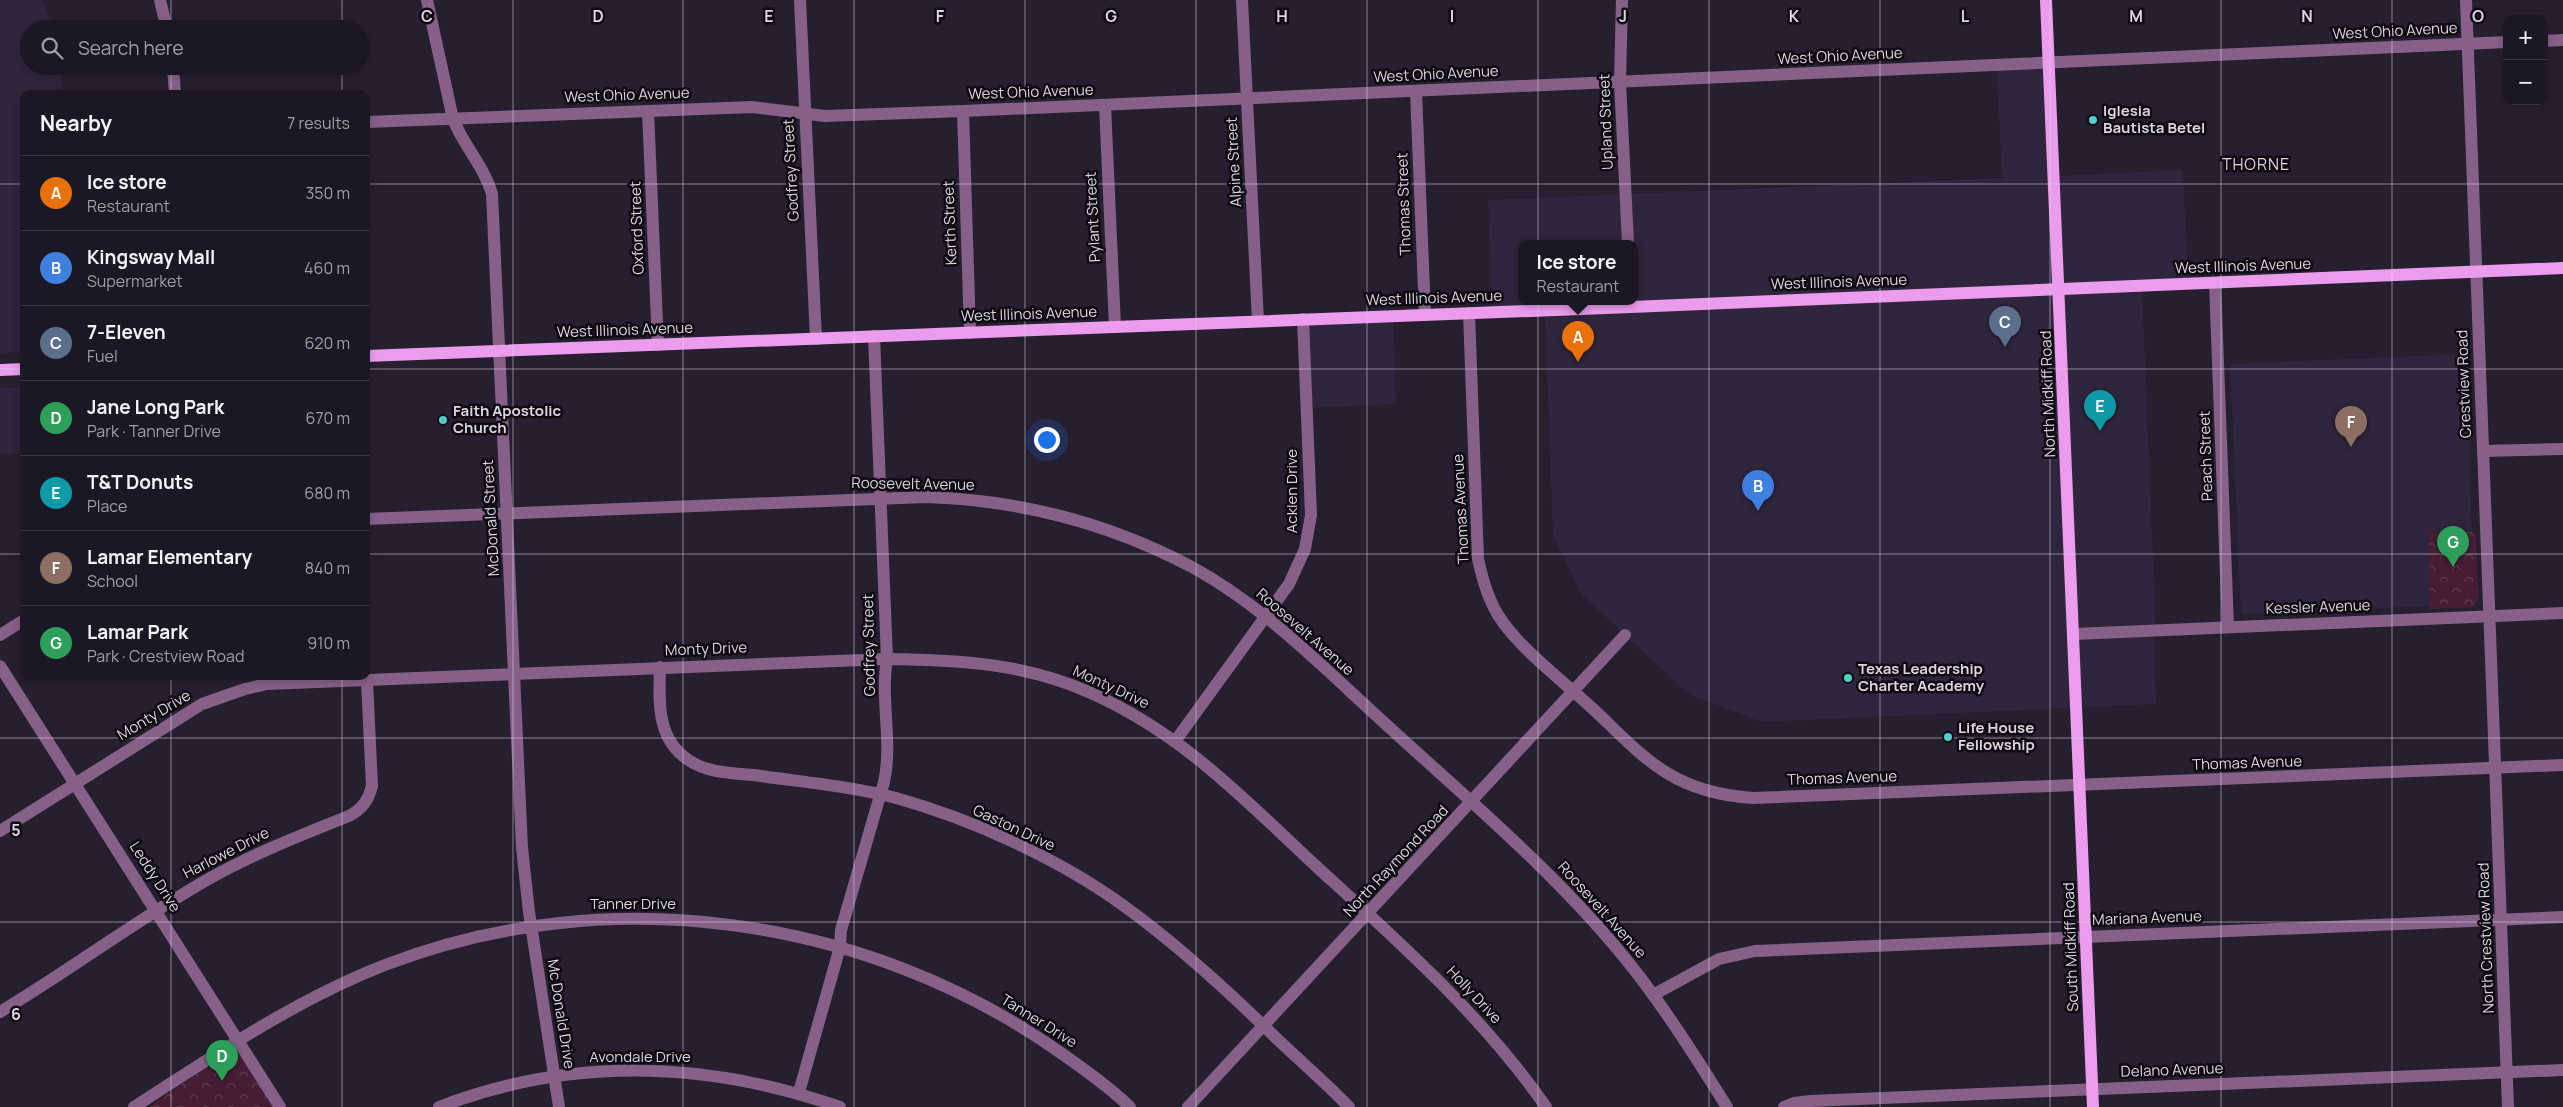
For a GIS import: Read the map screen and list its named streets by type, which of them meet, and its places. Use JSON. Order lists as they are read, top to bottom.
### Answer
{
  "streets": {
    "main road": ["West Illinois Avenue", "North Midkiff Road", "South Midkiff Road"],
    "street": [
      "West Ohio Avenue",
      "Upland Street",
      "Alpine Street",
      "Godfrey Street",
      "Thomas Street",
      "Pylant Street",
      "Kerth Street",
      "Oxford Street",
      "Crestview Road",
      "Peach Street",
      "Roosevelt Avenue",
      "Acklen Drive",
      "Thomas Avenue",
      "McDonald Street",
      "Kessler Avenue",
      "Monty Drive",
      "Gaston Drive",
      "Harlowe Drive",
      "North Raymond Road",
      "Leddy Drive",
      "Tanner Drive",
      "Mariana Avenue",
      "North Crestview Road",
      "Holly Drive",
      "Mc Donald Drive",
      "Avondale Drive",
      "Delano Avenue"
    ]
  },
  "crossings": [
    ["West Ohio Avenue", "Upland Street"],
    ["West Ohio Avenue", "Alpine Street"],
    ["West Ohio Avenue", "Godfrey Street"],
    ["West Ohio Avenue", "Thomas Street"],
    ["West Ohio Avenue", "Pylant Street"],
    ["West Ohio Avenue", "Kerth Street"],
    ["West Ohio Avenue", "Oxford Street"],
    ["West Ohio Avenue", "Crestview Road"],
    ["West Ohio Avenue", "North Midkiff Road"],
    ["West Ohio Avenue", "McDonald Street"],
    ["Alpine Street", "West Illinois Avenue"],
    ["Godfrey Street", "West Illinois Avenue"],
    ["Godfrey Street", "Roosevelt Avenue"],
    ["Godfrey Street", "Monty Drive"],
    ["Godfrey Street", "Gaston Drive"],
    ["Godfrey Street", "Tanner Drive"],
    ["Thomas Street", "West Illinois Avenue"],
    ["Pylant Street", "West Illinois Avenue"],
    ["Kerth Street", "West Illinois Avenue"],
    ["Oxford Street", "West Illinois Avenue"],
    ["West Illinois Avenue", "Crestview Road"],
    ["West Illinois Avenue", "North Midkiff Road"],
    ["West Illinois Avenue", "Peach Street"],
    ["West Illinois Avenue", "Acklen Drive"],
    ["West Illinois Avenue", "Thomas Avenue"],
    ["West Illinois Avenue", "McDonald Street"],
    ["Crestview Road", "Thomas Avenue"],
    ["Crestview Road", "Kessler Avenue"],
    ["Crestview Road", "North Crestview Road"],
    ["North Midkiff Road", "Thomas Avenue"],
    ["North Midkiff Road", "Kessler Avenue"],
    ["North Midkiff Road", "South Midkiff Road"],
    ["Peach Street", "Kessler Avenue"],
    ["Roosevelt Avenue", "Acklen Drive"],
    ["Roosevelt Avenue", "McDonald Street"],
    ["Roosevelt Avenue", "North Raymond Road"],
    ["Roosevelt Avenue", "Mariana Avenue"],
    ["Acklen Drive", "Monty Drive"],
    ["Thomas Avenue", "North Raymond Road"],
    ["Thomas Avenue", "North Crestview Road"],
    ["Thomas Avenue", "South Midkiff Road"],
    ["McDonald Street", "Monty Drive"],
    ["McDonald Street", "Tanner Drive"],
    ["McDonald Street", "Mc Donald Drive"],
    ["Monty Drive", "Gaston Drive"],
    ["Monty Drive", "Harlowe Drive"],
    ["Monty Drive", "North Raymond Road"],
    ["Monty Drive", "Leddy Drive"],
    ["Monty Drive", "Holly Drive"],
    ["Gaston Drive", "North Raymond Road"],
    ["Harlowe Drive", "Leddy Drive"],
    ["North Raymond Road", "Holly Drive"],
    ["Leddy Drive", "Tanner Drive"],
    ["Tanner Drive", "Mc Donald Drive"],
    ["Mariana Avenue", "North Crestview Road"],
    ["Mariana Avenue", "South Midkiff Road"],
    ["North Crestview Road", "Delano Avenue"],
    ["South Midkiff Road", "Delano Avenue"],
    ["Mc Donald Drive", "Avondale Drive"]
  ],
  "districts": ["THORNE"],
  "places": [
    "Iglesia Bautista Betel",
    "Faith Apostolic Church",
    "Texas Leadership Charter Academy",
    "Life House Fellowship"
  ],
  "page": {
    "map_buttons": ["+", "−"],
    "search": "Search here",
    "heading": ["Nearby", "7 results"],
    "list": [
      {
        "mark": "A",
        "name": "Ice store",
        "note": "Restaurant",
        "value": "350 m"
      },
      {
        "mark": "B",
        "name": "Kingsway Mall",
        "note": "Supermarket",
        "value": "460 m"
      },
      {
        "mark": "C",
        "name": "7-Eleven",
        "note": "Fuel",
        "value": "620 m"
      },
      {
        "mark": "D",
        "name": "Jane Long Park",
        "note": "Park · Tanner Drive",
        "value": "670 m"
      },
      {
        "mark": "E",
        "name": "T&T Donuts",
        "note": "Place",
        "value": "680 m"
      },
      {
        "mark": "F",
        "name": "Lamar Elementary",
        "note": "School",
        "value": "840 m"
      },
      {
        "mark": "G",
        "name": "Lamar Park",
        "note": "Park · Crestview Road",
        "value": "910 m"
      }
    ],
    "popup": ["Ice store", "Restaurant"],
    "pins": [
      "C",
      "A",
      "E",
      "F",
      "B",
      "G",
      "D"
    ]
  },
  "grid": {
    "columns": [
      "C",
      "D",
      "E",
      "F",
      "G",
      "H",
      "I",
      "J",
      "K",
      "L",
      "M",
      "N",
      "O"
    ],
    "rows": ["5", "6"]
  }
}
